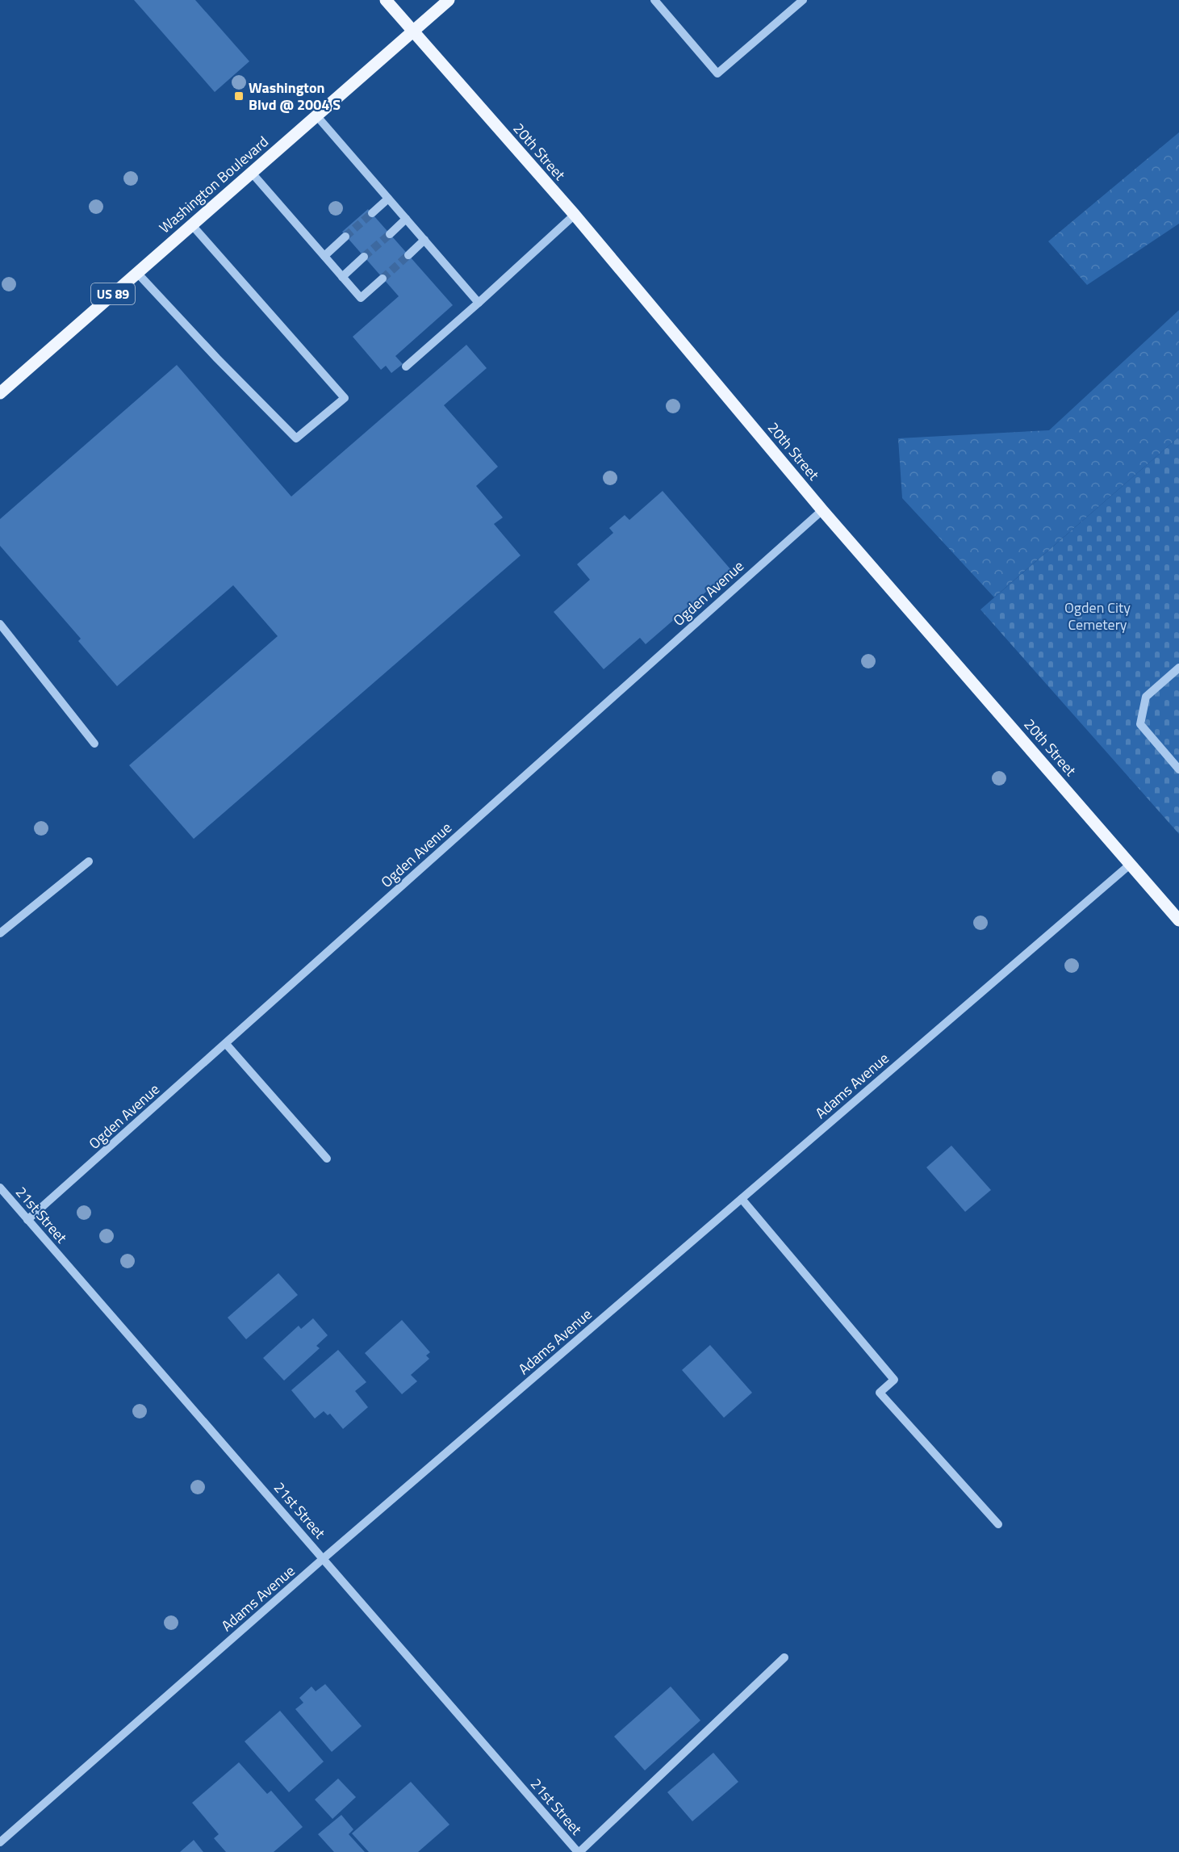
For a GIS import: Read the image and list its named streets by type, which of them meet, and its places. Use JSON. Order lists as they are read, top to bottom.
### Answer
{
  "streets": {
    "main road": ["20th Street", "Washington Boulevard", "US 89"],
    "street": ["Ogden Avenue", "Adams Avenue", "21st Street"]
  },
  "crossings": [
    ["20th Street", "Washington Boulevard"],
    ["20th Street", "Ogden Avenue"],
    ["20th Street", "Adams Avenue"],
    ["Ogden Avenue", "21st Street"],
    ["Adams Avenue", "21st Street"]
  ],
  "parks": ["Ogden City Cemetery"],
  "places": {
    "transit": ["Washington Blvd @ 2004 S"]
  }
}
